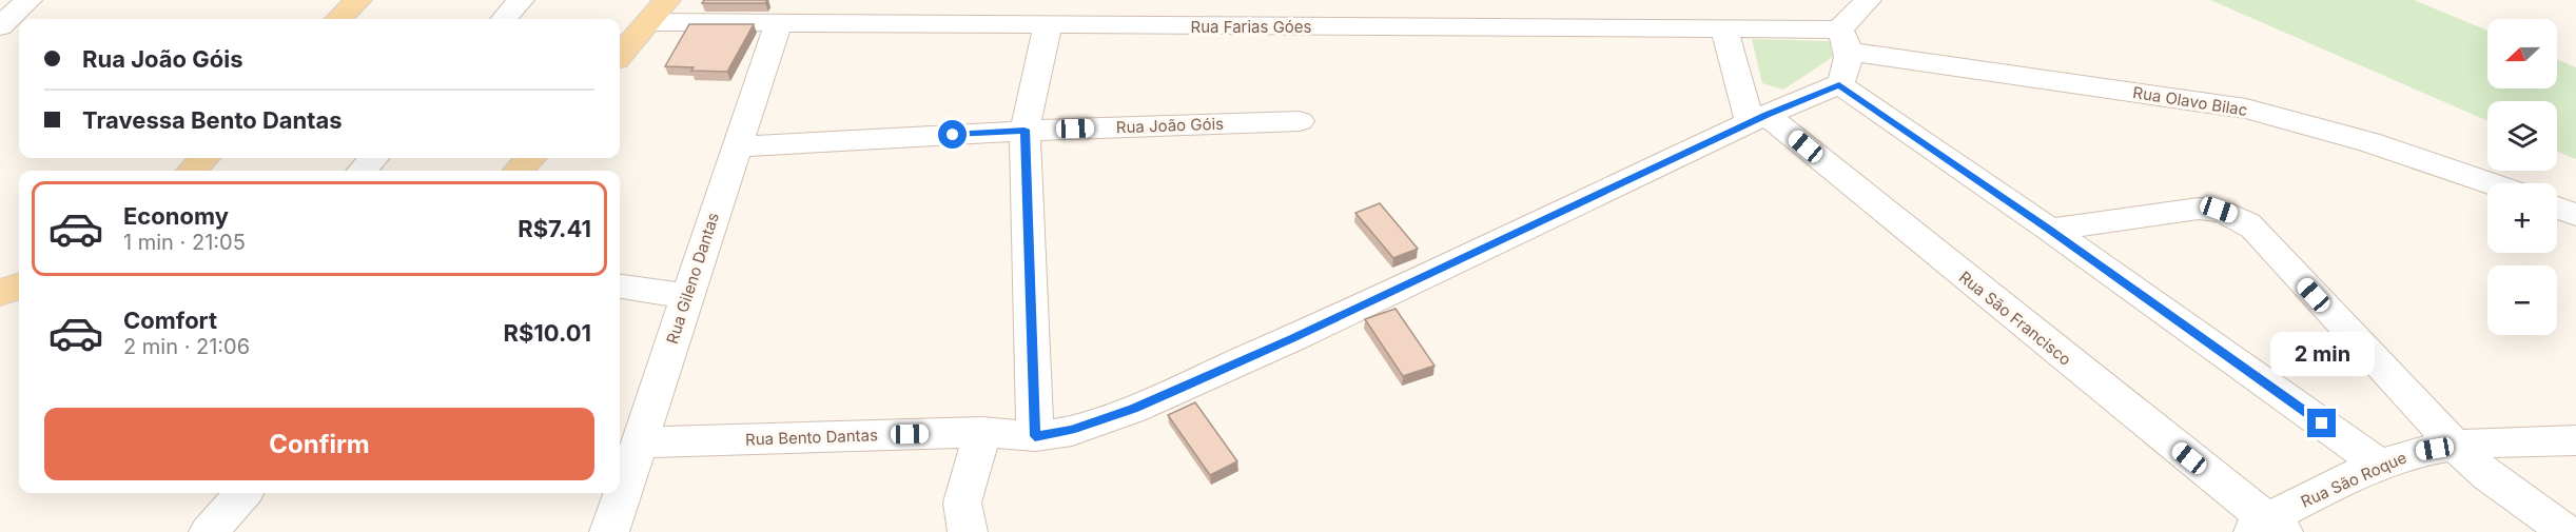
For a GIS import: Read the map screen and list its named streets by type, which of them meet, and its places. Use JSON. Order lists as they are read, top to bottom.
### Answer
{
  "streets": {
    "street": [
      "Rua Farias Góes",
      "Rua Olavo Bilac",
      "Rua João Góis",
      "Rua Gileno Dantas",
      "Rua São Francisco",
      "Rua Bento Dantas",
      "Rua São Roque"
    ]
  },
  "crossings": [
    ["Rua Farias Góes", "Rua Olavo Bilac"],
    ["Rua Farias Góes", "Rua Gileno Dantas"],
    ["Rua João Góis", "Rua Gileno Dantas"],
    ["Rua Gileno Dantas", "Rua Bento Dantas"],
    ["Rua São Francisco", "Rua Bento Dantas"],
    ["Rua São Francisco", "Rua São Roque"]
  ],
  "north": "left",
  "page": {
    "map_buttons": ["+", "−"],
    "banner": ["Rua João Góis", "Travessa Bento Dantas"],
    "list": [
      {
        "name": "Economy",
        "note": "1 min · 21:05",
        "value": "R$7.41"
      },
      {
        "name": "Comfort",
        "note": "2 min · 21:06",
        "value": "R$10.01"
      }
    ],
    "bubble": "2 min",
    "buttons": "Confirm"
  }
}
